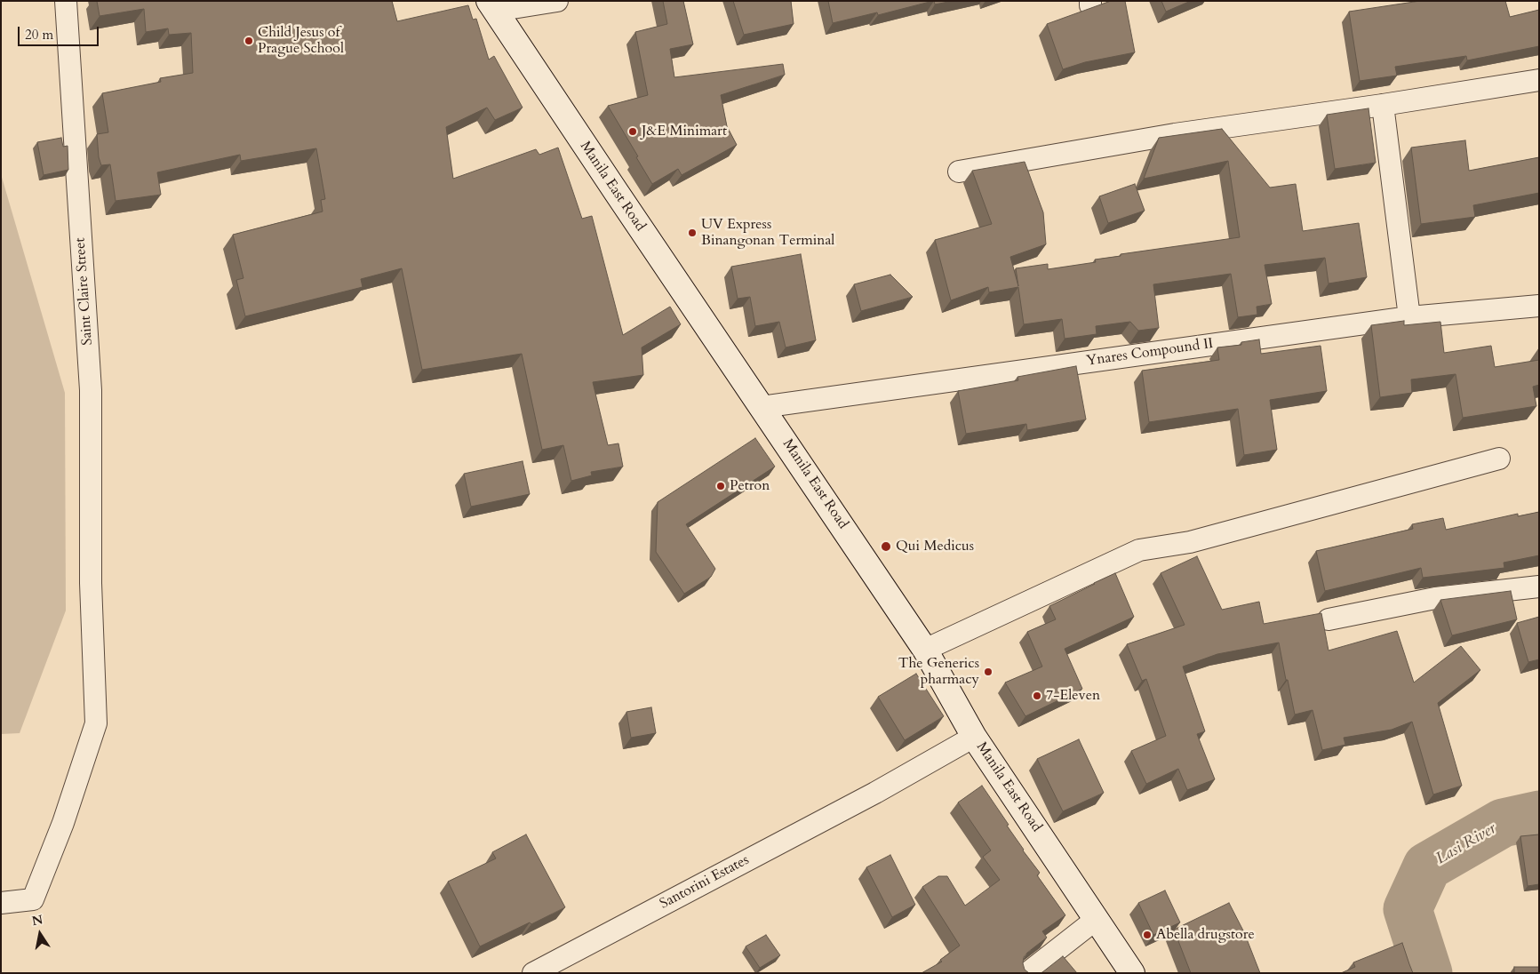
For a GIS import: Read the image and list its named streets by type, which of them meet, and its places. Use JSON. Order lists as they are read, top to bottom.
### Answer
{
  "streets": {
    "main road": ["Manila East Road"],
    "street": ["Saint Claire Street", "Ynares Compound II", "Santorini Estates"]
  },
  "crossings": [
    ["Manila East Road", "Ynares Compound II"],
    ["Manila East Road", "Santorini Estates"]
  ],
  "water": ["Lasi River"],
  "places": [
    "Child Jesus of Prague School",
    "J&E Minimart",
    "UV Express Binangonan Terminal",
    "Petron",
    "Qui Medicus",
    "The Generics pharmacy",
    "7-Eleven",
    "Abella drugstore"
  ],
  "scale_bar": "20 m",
  "north": "top"
}
